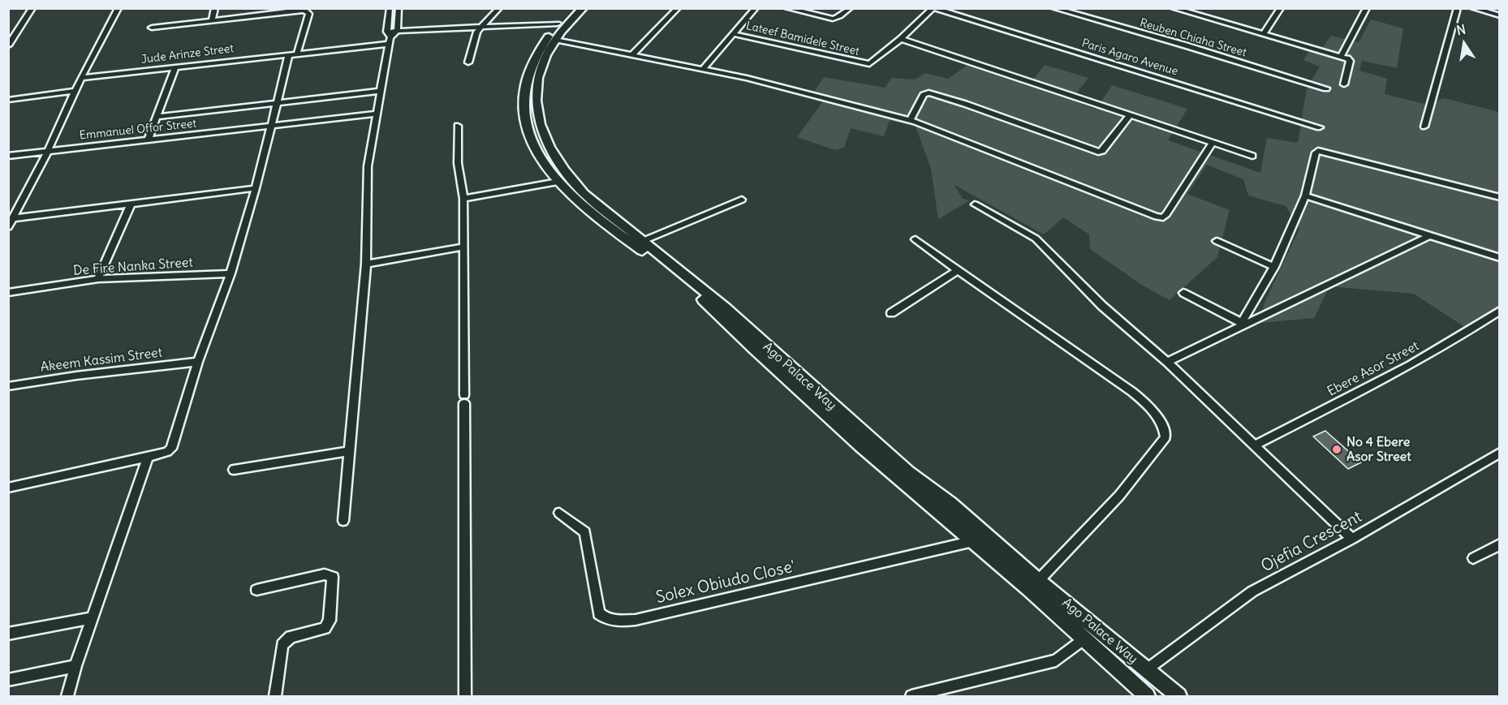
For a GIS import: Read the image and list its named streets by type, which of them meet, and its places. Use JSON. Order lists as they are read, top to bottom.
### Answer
{
  "streets": {
    "main road": ["Ago Palace Way"],
    "street": [
      "Reuben Chiaha Street",
      "Lateef Bamidele Street",
      "Jude Arinze Street",
      "Paris Agaro Avenue",
      "Emmanuel Offor Street",
      "De Fire Nanka Street",
      "Akeem Kassim Street",
      "Ebere Asor Street",
      "Ojefia Crescent",
      "Solex Obiudo Close'"
    ]
  },
  "crossings": [
    ["Jude Arinze Street", "Ago Palace Way"],
    ["Ago Palace Way", "Ojefia Crescent"],
    ["Ago Palace Way", "Solex Obiudo Close'"]
  ],
  "places": ["No 4 Ebere Asor Street"],
  "north": "top"
}
